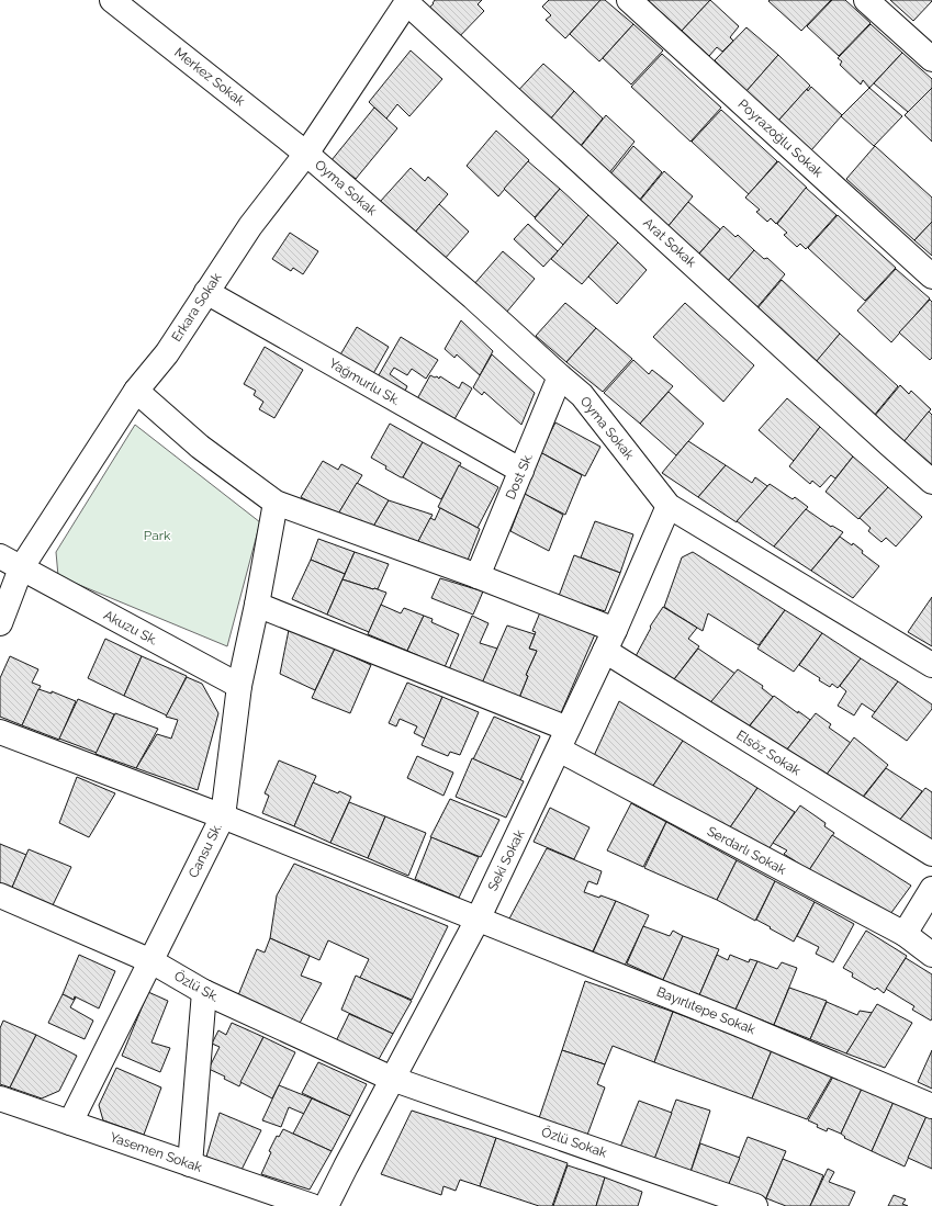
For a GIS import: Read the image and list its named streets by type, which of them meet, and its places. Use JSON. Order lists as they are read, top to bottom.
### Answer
{
  "streets": {
    "street": [
      "Merkez Sokak",
      "Poyrazoğlu Sokak",
      "Oyma Sokak",
      "Arat Sokak",
      "Erkara Sokak",
      "Yağmurlu Sk.",
      "Dost Sk.",
      "Akuzu Sk.",
      "Elsöz Sokak",
      "Cansu Sk.",
      "Serdarlı Sokak",
      "Seki Sokak",
      "Özlü Sk.",
      "Bayırlıtepe Sokak",
      "Özlü Sokak",
      "Yasemen Sokak"
    ]
  },
  "crossings": [
    ["Merkez Sokak", "Oyma Sokak"],
    ["Merkez Sokak", "Erkara Sokak"],
    ["Oyma Sokak", "Erkara Sokak"],
    ["Oyma Sokak", "Dost Sk."],
    ["Oyma Sokak", "Seki Sokak"],
    ["Arat Sokak", "Erkara Sokak"],
    ["Erkara Sokak", "Yağmurlu Sk."],
    ["Erkara Sokak", "Akuzu Sk."],
    ["Yağmurlu Sk.", "Dost Sk."],
    ["Akuzu Sk.", "Cansu Sk."],
    ["Elsöz Sokak", "Seki Sokak"],
    ["Cansu Sk.", "Serdarlı Sokak"],
    ["Cansu Sk.", "Özlü Sk."],
    ["Cansu Sk.", "Bayırlıtepe Sokak"],
    ["Cansu Sk.", "Yasemen Sokak"],
    ["Serdarlı Sokak", "Seki Sokak"],
    ["Seki Sokak", "Özlü Sk."],
    ["Seki Sokak", "Bayırlıtepe Sokak"],
    ["Seki Sokak", "Özlü Sokak"],
    ["Özlü Sk.", "Özlü Sokak"]
  ],
  "parks": ["Park"]
}
